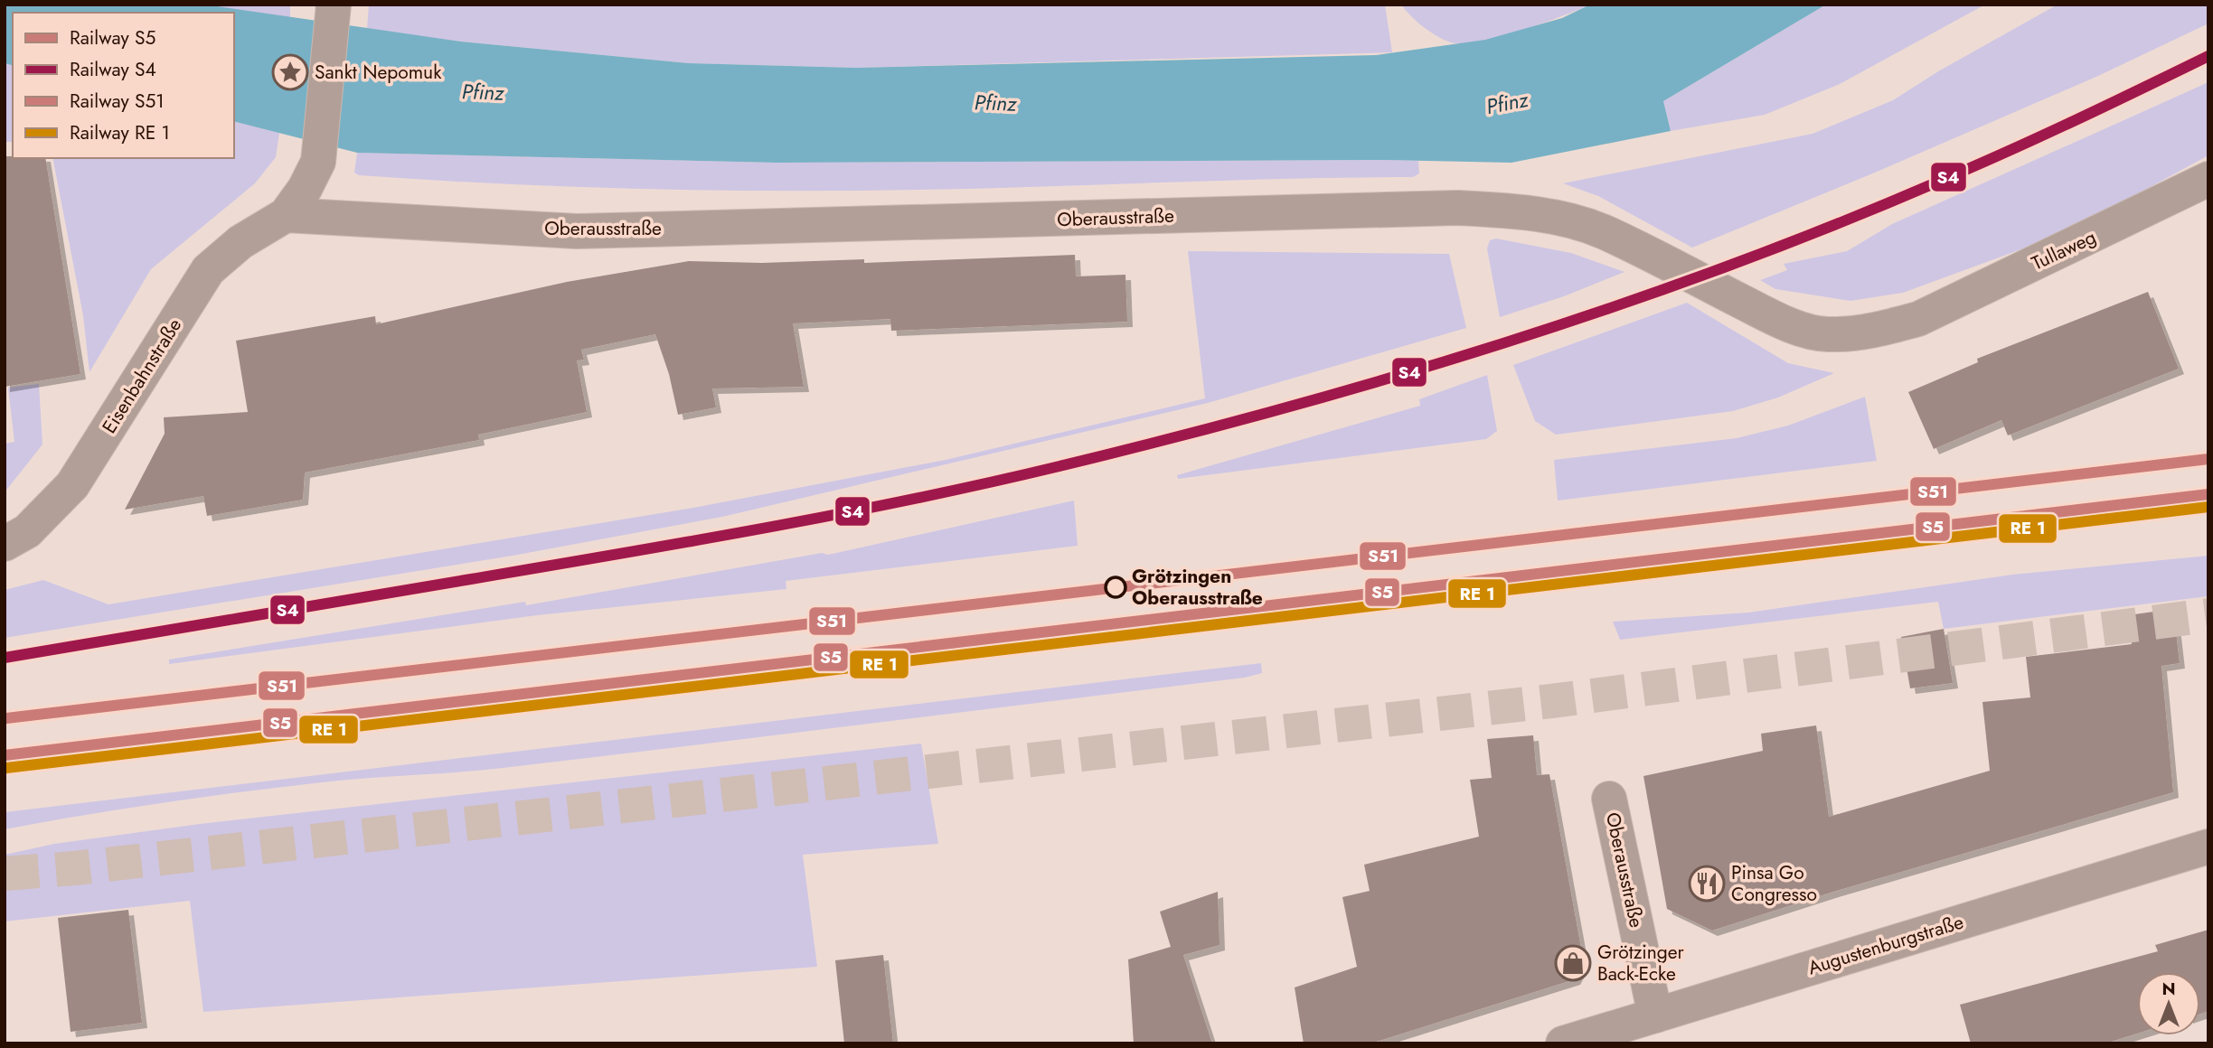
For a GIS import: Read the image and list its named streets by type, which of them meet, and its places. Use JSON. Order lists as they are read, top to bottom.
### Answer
{
  "streets": {
    "street": [
      "Oberausstraße",
      "Tullaweg",
      "Eisenbahnstraße",
      "Augustenburgstraße"
    ]
  },
  "crossings": [
    ["Oberausstraße", "Tullaweg"],
    ["Oberausstraße", "Eisenbahnstraße"],
    ["Oberausstraße", "Augustenburgstraße"]
  ],
  "water": ["Pfinz"],
  "places": {
    "place": ["Sankt Nepomuk"],
    "other": ["Grötzingen Oberausstraße"],
    "restaurant": ["Pinsa Go Congresso"],
    "shop": ["Grötzinger Back-Ecke"]
  },
  "lines": ["rail line S4", "rail line S51", "rail line S5"],
  "legend": [
    "Railway S5",
    "Railway S4",
    "Railway S51",
    "Railway RE 1"
  ],
  "north": "top"
}
